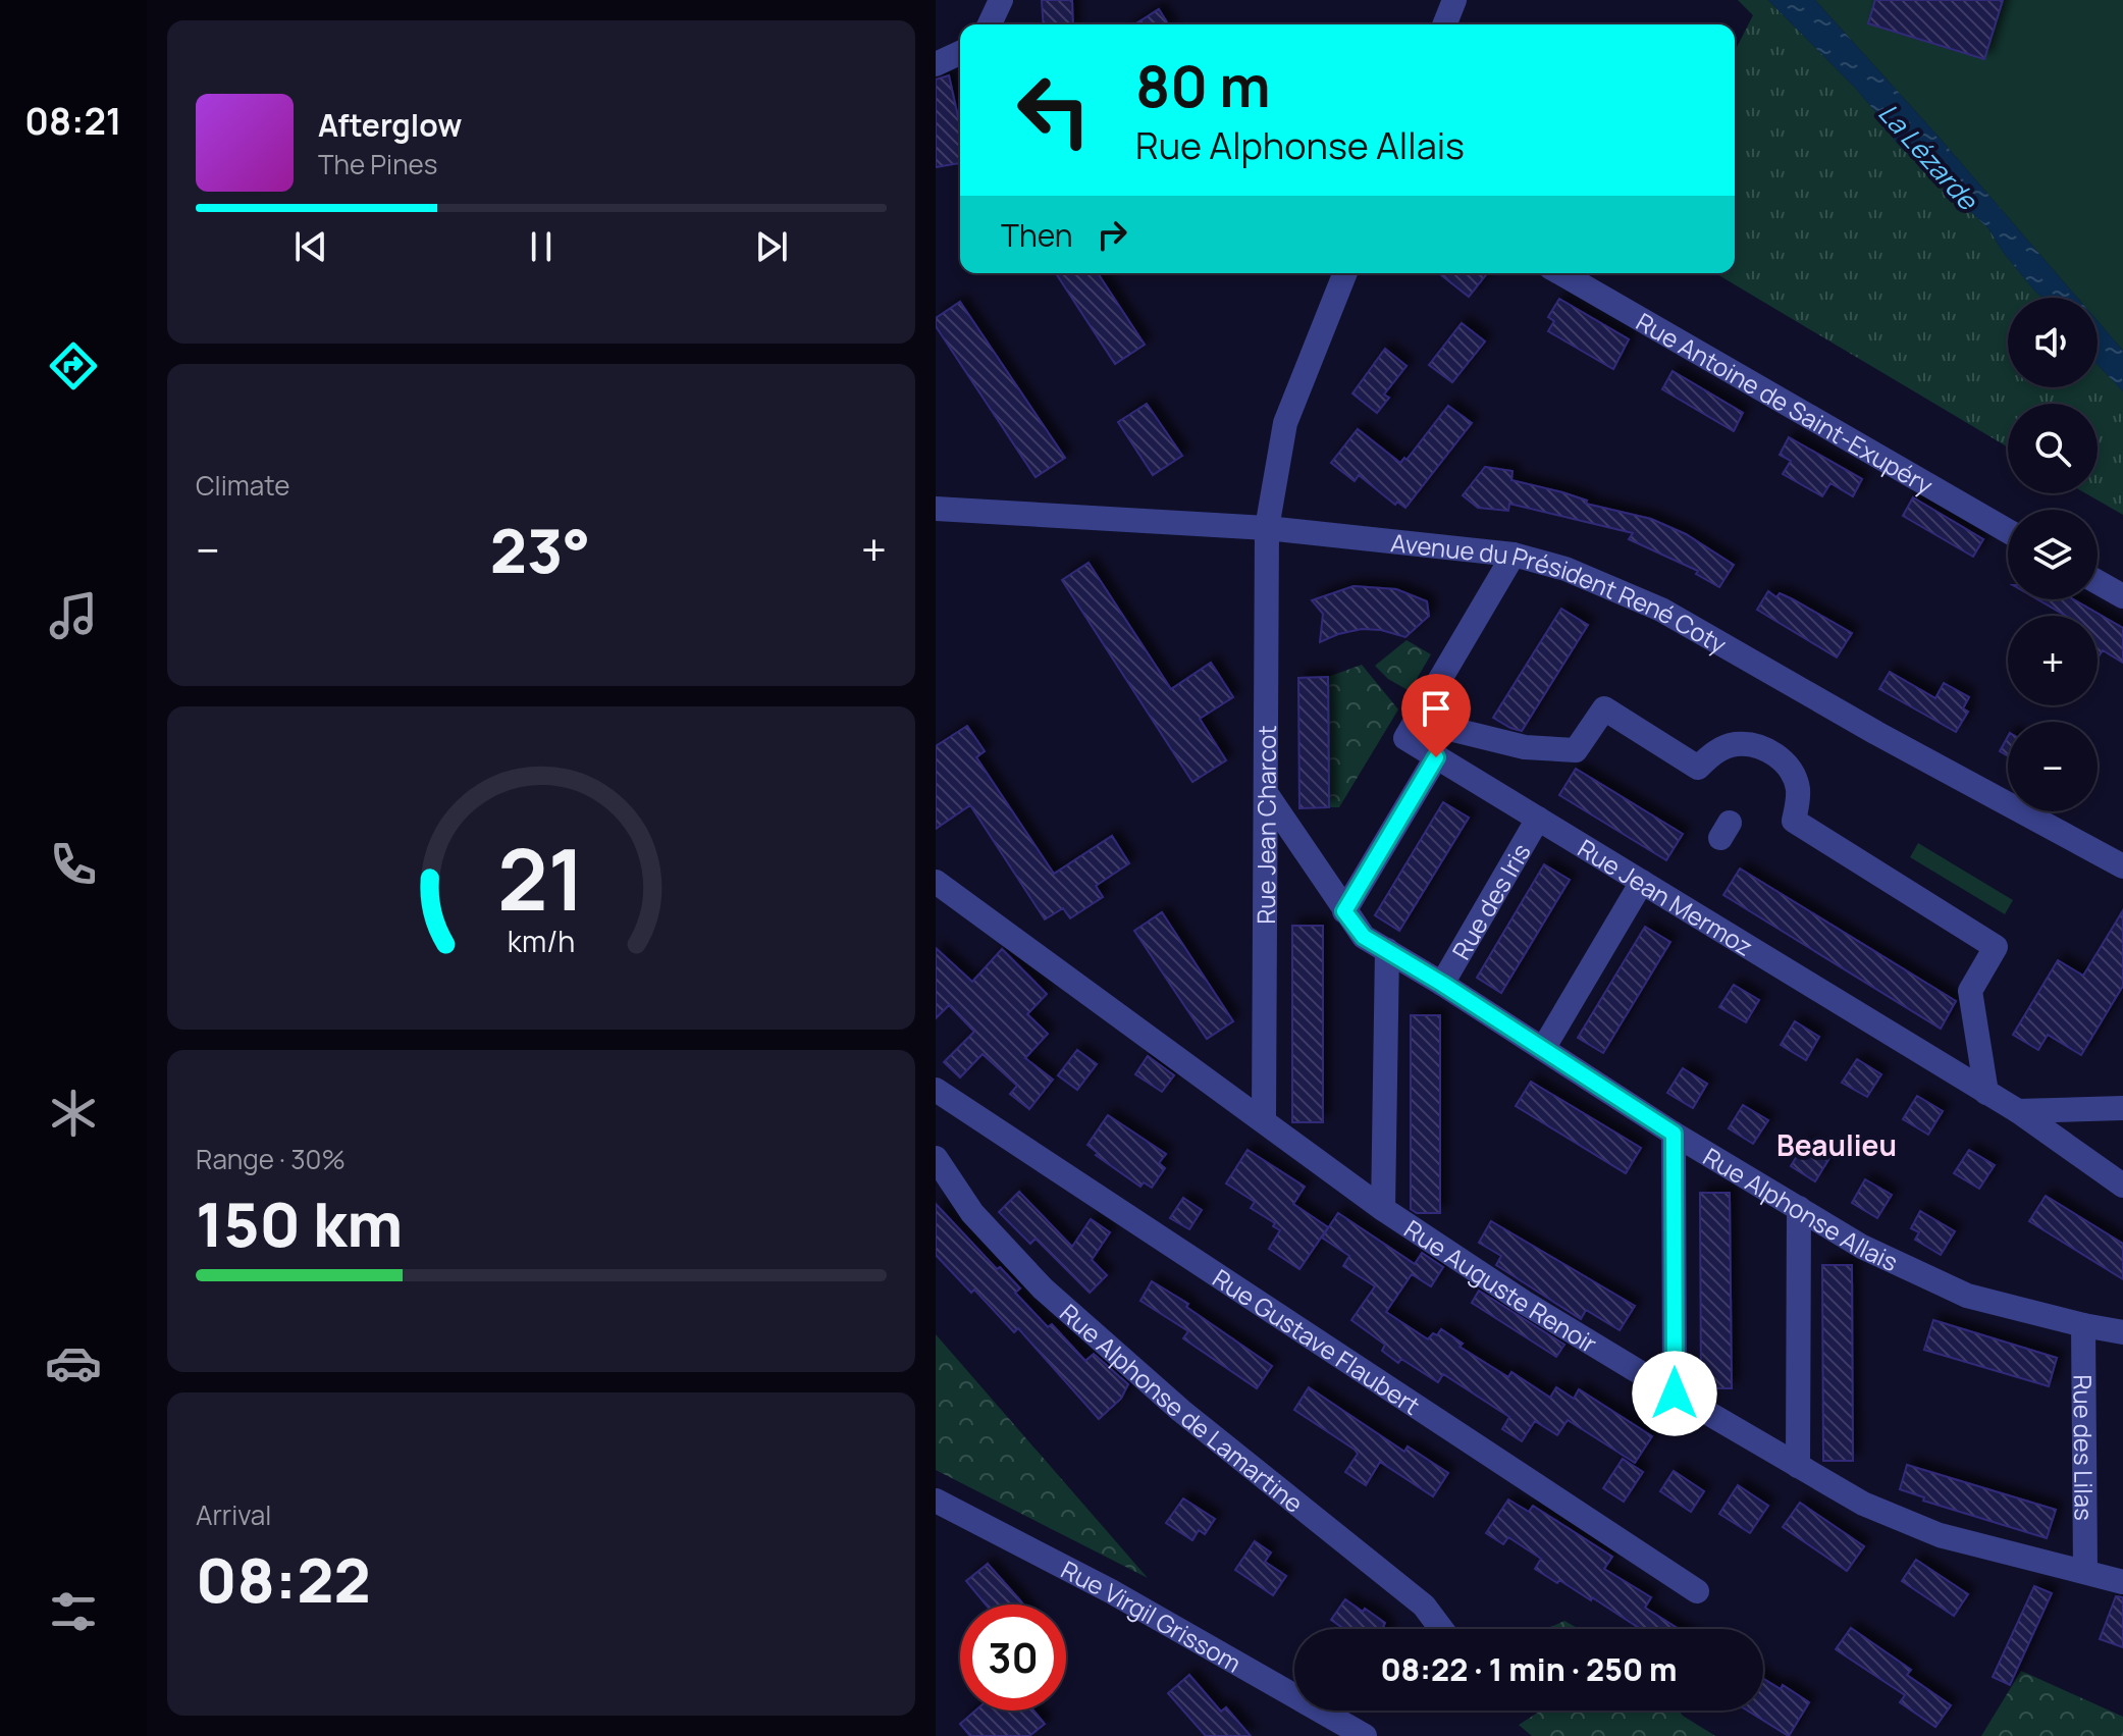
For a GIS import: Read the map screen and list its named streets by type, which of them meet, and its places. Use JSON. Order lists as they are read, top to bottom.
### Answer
{
  "streets": {
    "street": [
      "Rue Antoine de Saint-Exupéry",
      "Avenue du Président René Coty",
      "Rue Jean Charcot",
      "Rue Jean Mermoz",
      "Rue des Iris",
      "Rue Alphonse Allais",
      "Rue Auguste Renoir",
      "Rue Gustave Flaubert",
      "Rue Alphonse de Lamartine",
      "Rue des Lilas",
      "Rue Virgil Grissom"
    ]
  },
  "crossings": [
    ["Avenue du Président René Coty", "Rue Jean Charcot"],
    ["Rue Jean Charcot", "Rue Alphonse Allais"],
    ["Rue Jean Charcot", "Rue Auguste Renoir"],
    ["Rue Jean Mermoz", "Rue des Iris"],
    ["Rue des Iris", "Rue Alphonse Allais"],
    ["Rue Alphonse Allais", "Rue des Lilas"],
    ["Rue Auguste Renoir", "Rue des Lilas"]
  ],
  "districts": ["Beaulieu"],
  "water": ["La Lézarde"],
  "page": {
    "tabs": "08:21",
    "turn": ["80 m", "Rue Alphonse Allais"],
    "song": ["Afterglow", "The Pines"],
    "then": "Then",
    "map_buttons": ["+", "−"],
    "tile": [
      "Climate",
      ["Range · 30%", "150 km"],
      ["Arrival", "08:22"]
    ],
    "heat": ["−", "23°", "+"],
    "limit": "30",
    "trip": "08:22 · 1 min · 250 m",
    "gauge": ["21", "km/h"]
  }
}
